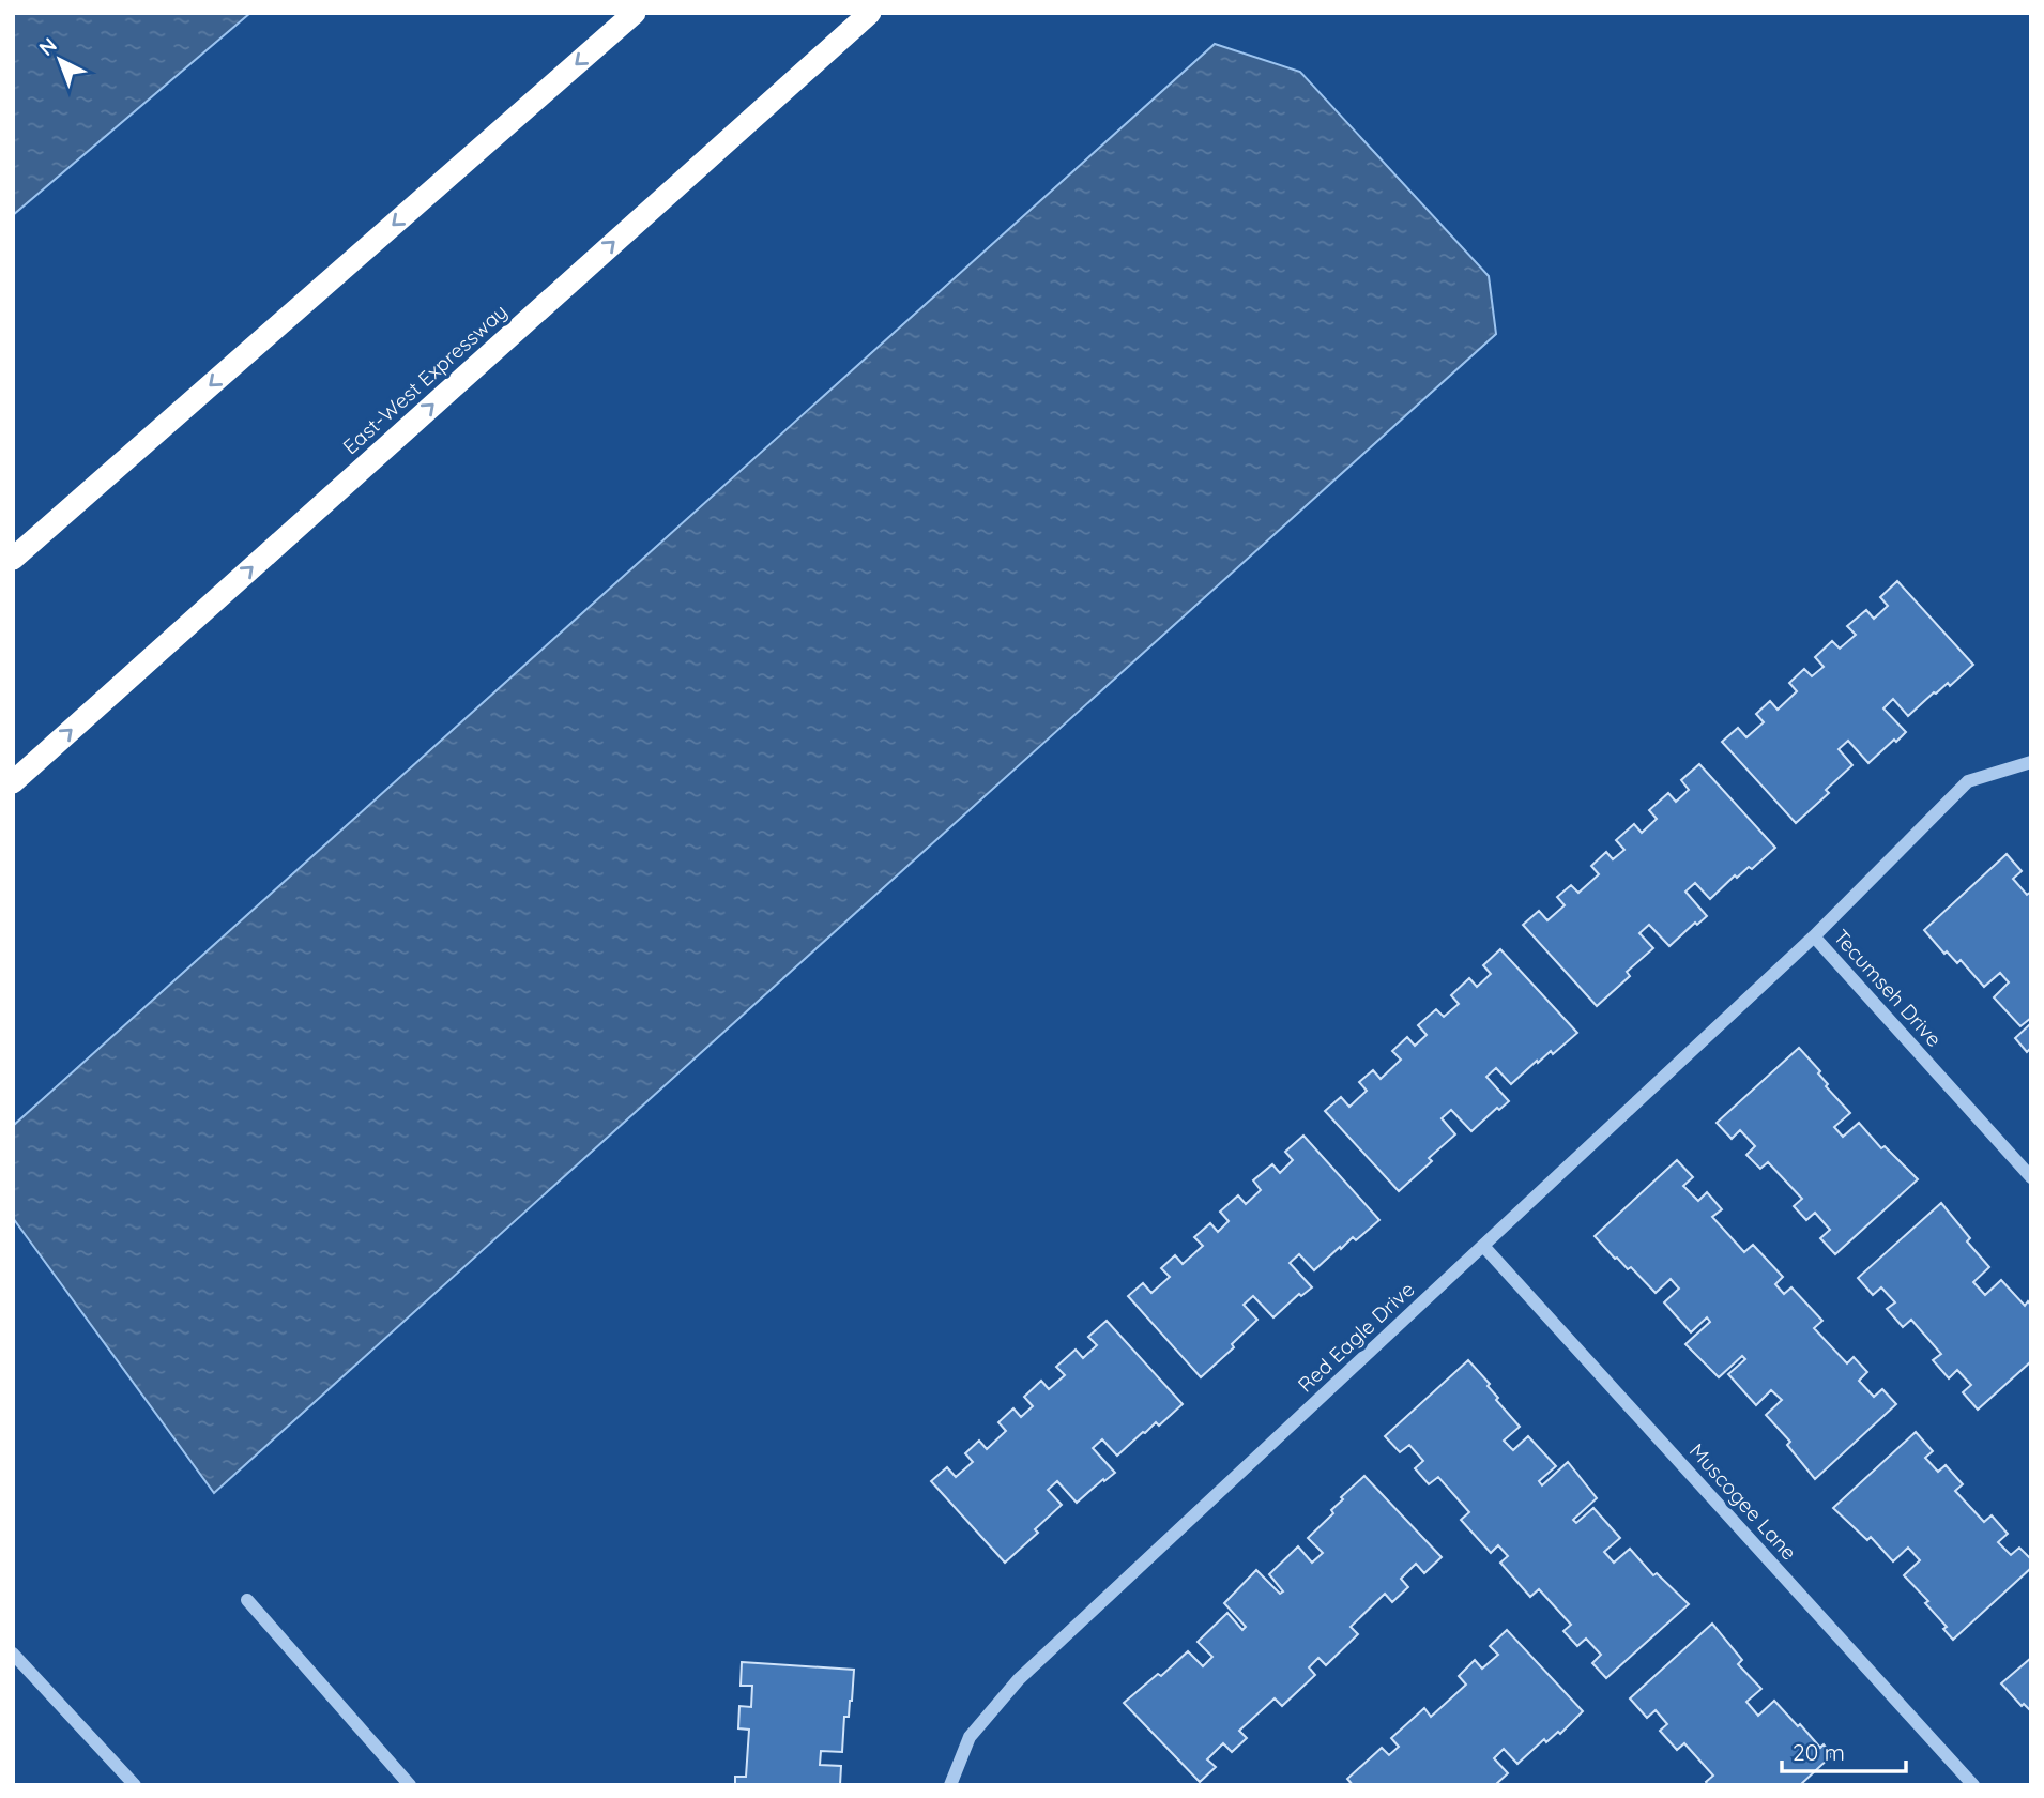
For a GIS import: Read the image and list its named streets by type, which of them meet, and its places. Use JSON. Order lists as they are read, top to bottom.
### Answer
{
  "streets": {
    "highway": ["East-West Expressway"],
    "street": ["Tecumseh Drive", "Red Eagle Drive", "Muscogee Lane"]
  },
  "crossings": [
    ["Tecumseh Drive", "Red Eagle Drive"],
    ["Red Eagle Drive", "Muscogee Lane"]
  ],
  "scale_bar": "20 m",
  "north": "top left"
}
